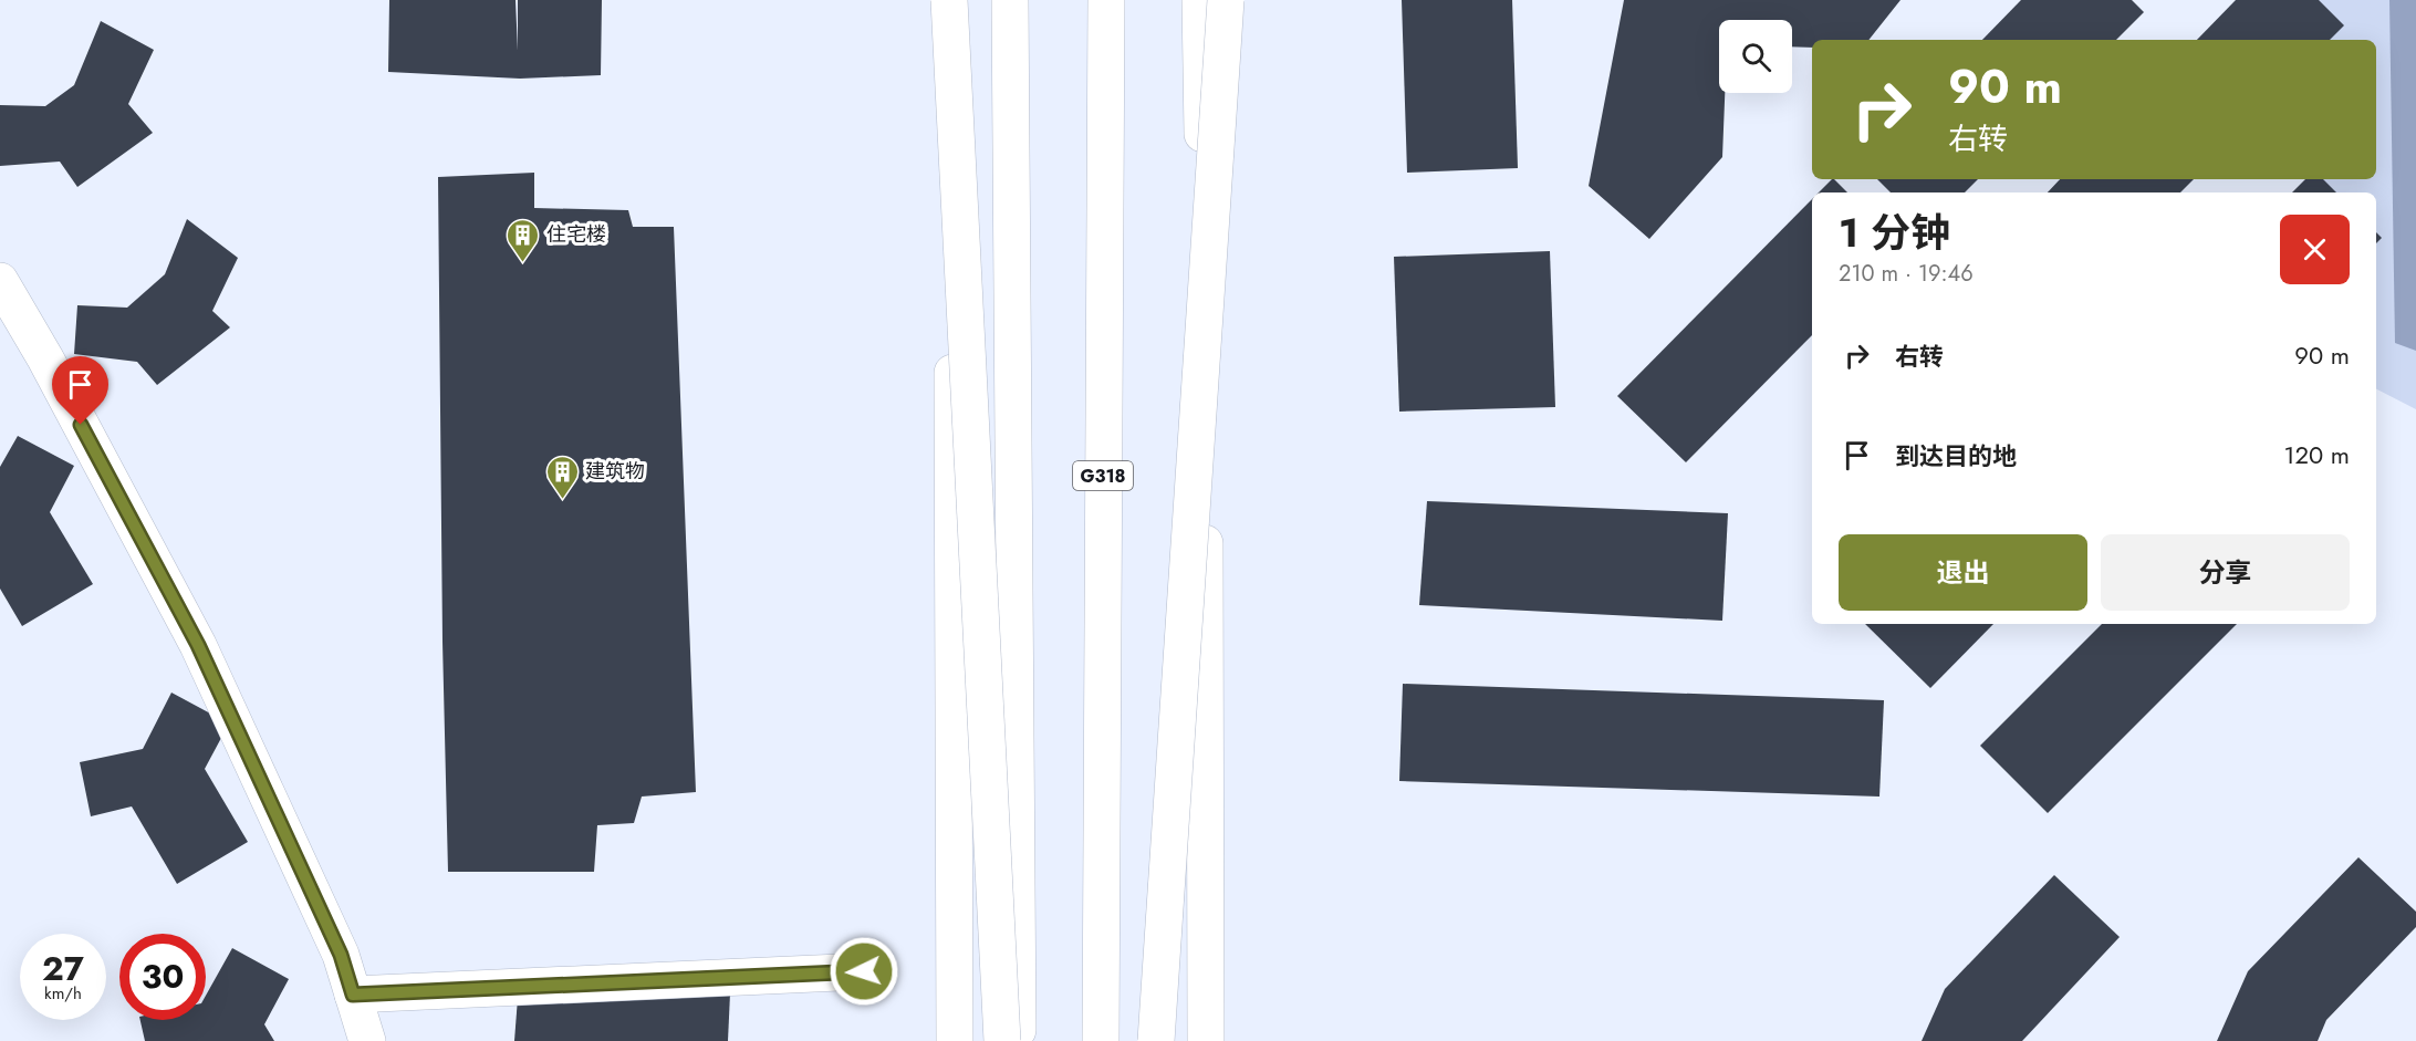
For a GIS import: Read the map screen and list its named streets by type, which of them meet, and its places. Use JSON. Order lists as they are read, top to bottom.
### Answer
{
  "streets": {
    "main road": ["G318"]
  },
  "places": {
    "building": ["住宅楼", "建筑物"]
  },
  "page": {
    "turn": ["90 m", "右转"],
    "heading": ["1 分钟", "210 m · 19:46"],
    "list": [
      {
        "name": "右转",
        "value": "90 m"
      },
      {
        "name": "到达目的地",
        "value": "120 m"
      }
    ],
    "buttons": ["退出", "分享"],
    "speed": "27 km/h",
    "limit": "30"
  }
}
